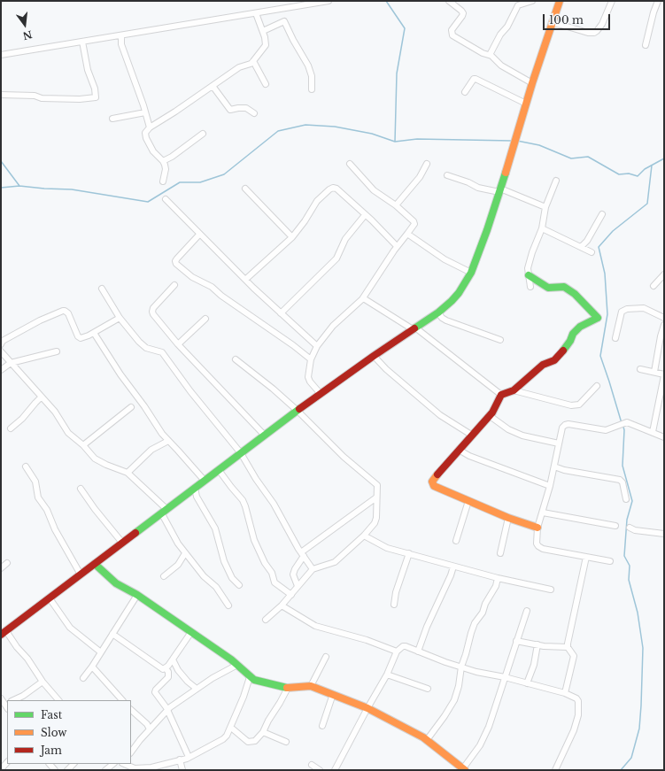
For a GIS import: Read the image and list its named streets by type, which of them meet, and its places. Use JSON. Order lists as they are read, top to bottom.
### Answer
{
  "legend": ["Fast", "Slow", "Jam"],
  "scale_bar": "100 m",
  "north": "bottom"
}
